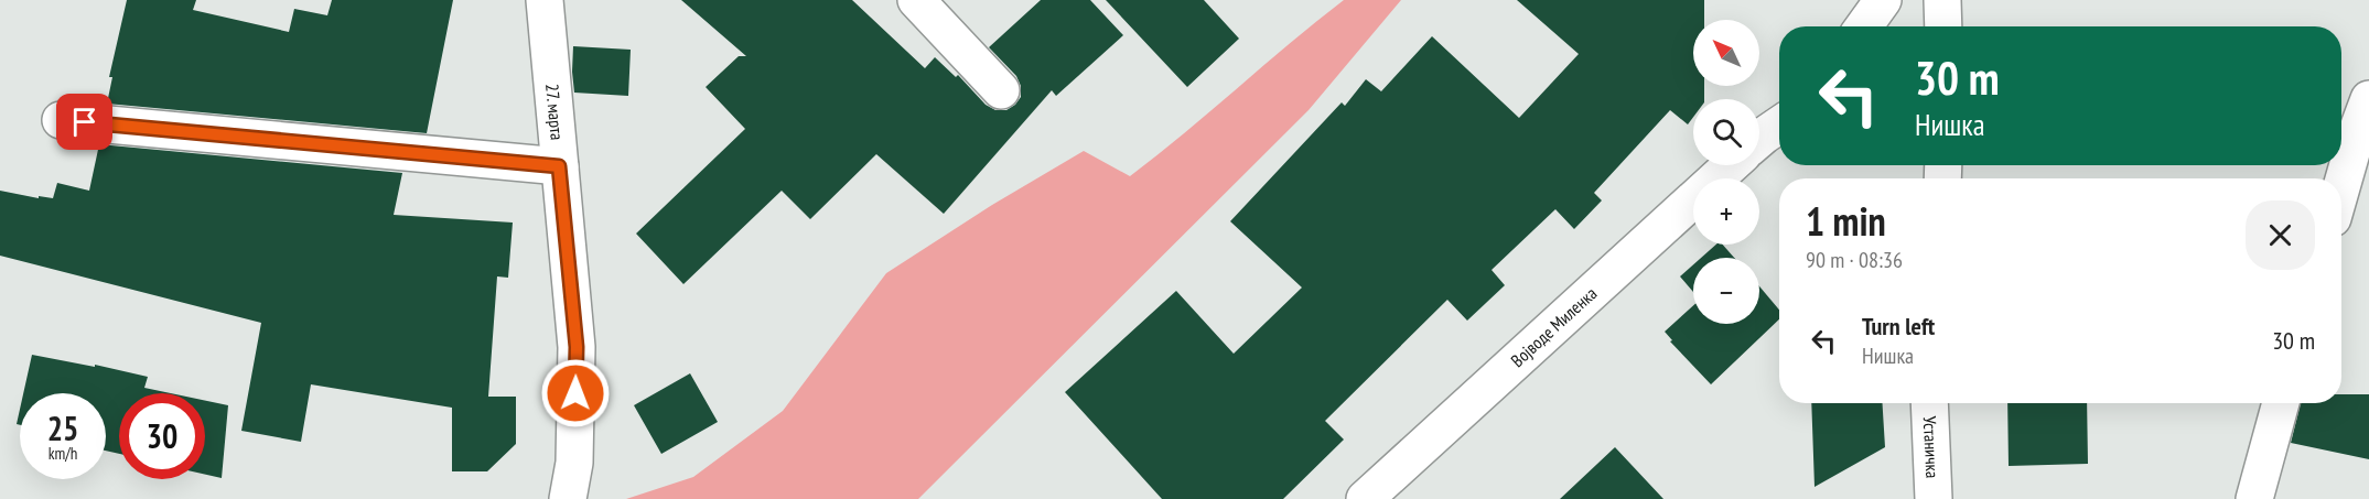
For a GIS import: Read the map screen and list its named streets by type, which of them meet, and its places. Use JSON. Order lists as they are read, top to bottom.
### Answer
{
  "streets": {
    "street": ["27. марта", "Војводе Миленка", "Устаничка"]
  },
  "north": "top left",
  "page": {
    "map_buttons": ["+", "−"],
    "turn": ["30 m", "Нишка"],
    "heading": ["1 min", "90 m · 08:36"],
    "list": [
      {
        "name": "Turn left",
        "note": "Нишка",
        "value": "30 m"
      }
    ],
    "speed": "25 km/h",
    "limit": "30"
  }
}
